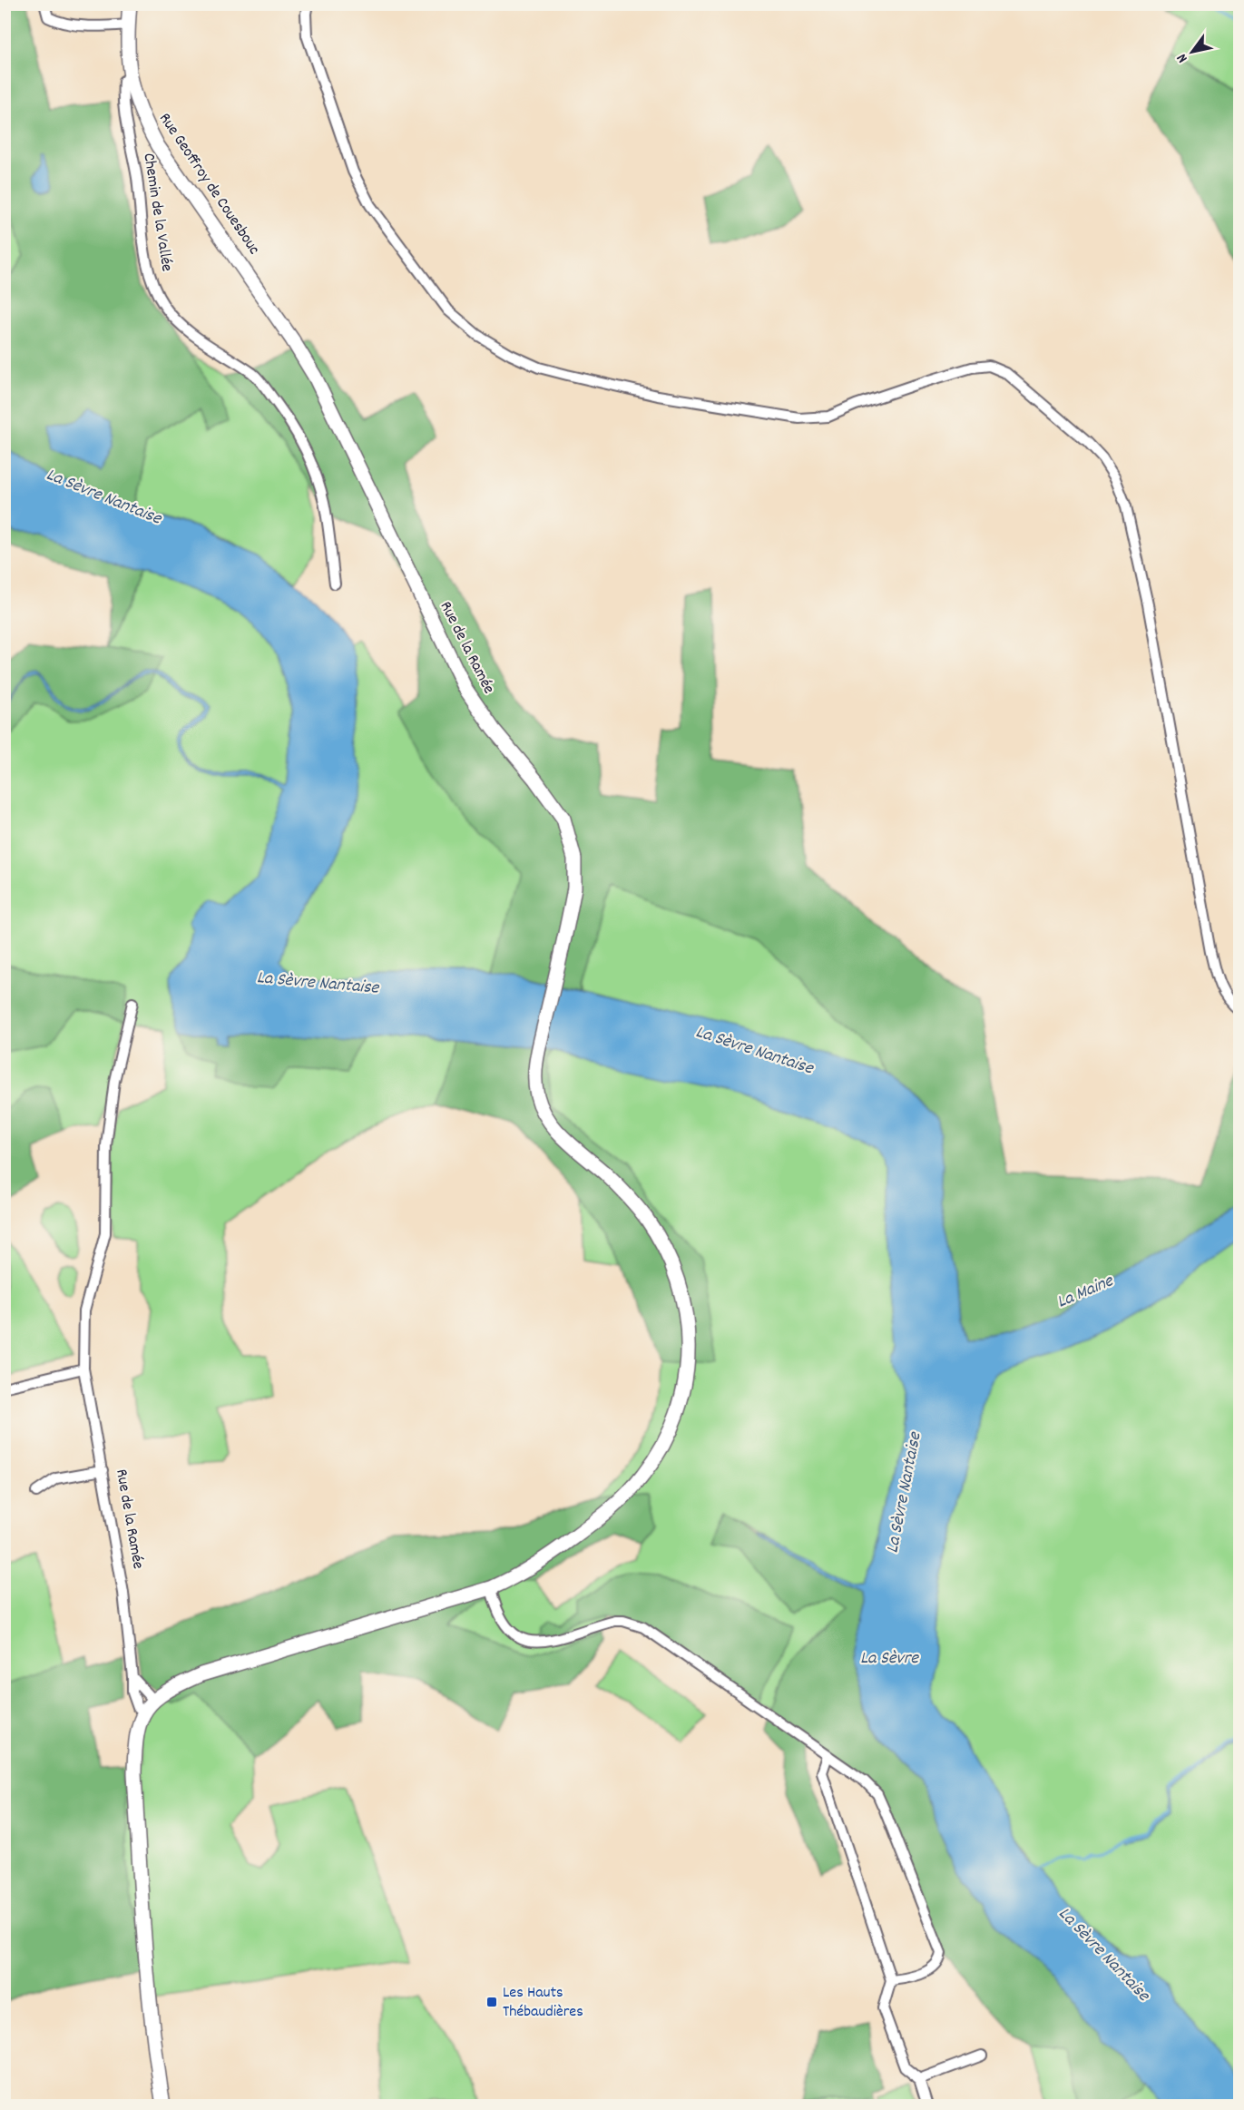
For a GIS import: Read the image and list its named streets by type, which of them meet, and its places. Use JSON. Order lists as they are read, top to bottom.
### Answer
{
  "streets": {
    "main road": ["Rue Geoffroy de Couesbouc", "Rue de la Ramée"],
    "street": ["Chemin de la Vallée"]
  },
  "crossings": [
    ["Rue Geoffroy de Couesbouc", "Chemin de la Vallée"],
    ["Rue Geoffroy de Couesbouc", "Rue de la Ramée"]
  ],
  "water": ["La Sèvre Nantaise", "La Maine", "La Sèvre"],
  "places": {
    "transit": ["Les Hauts Thébaudières"]
  },
  "north": "bottom left"
}
